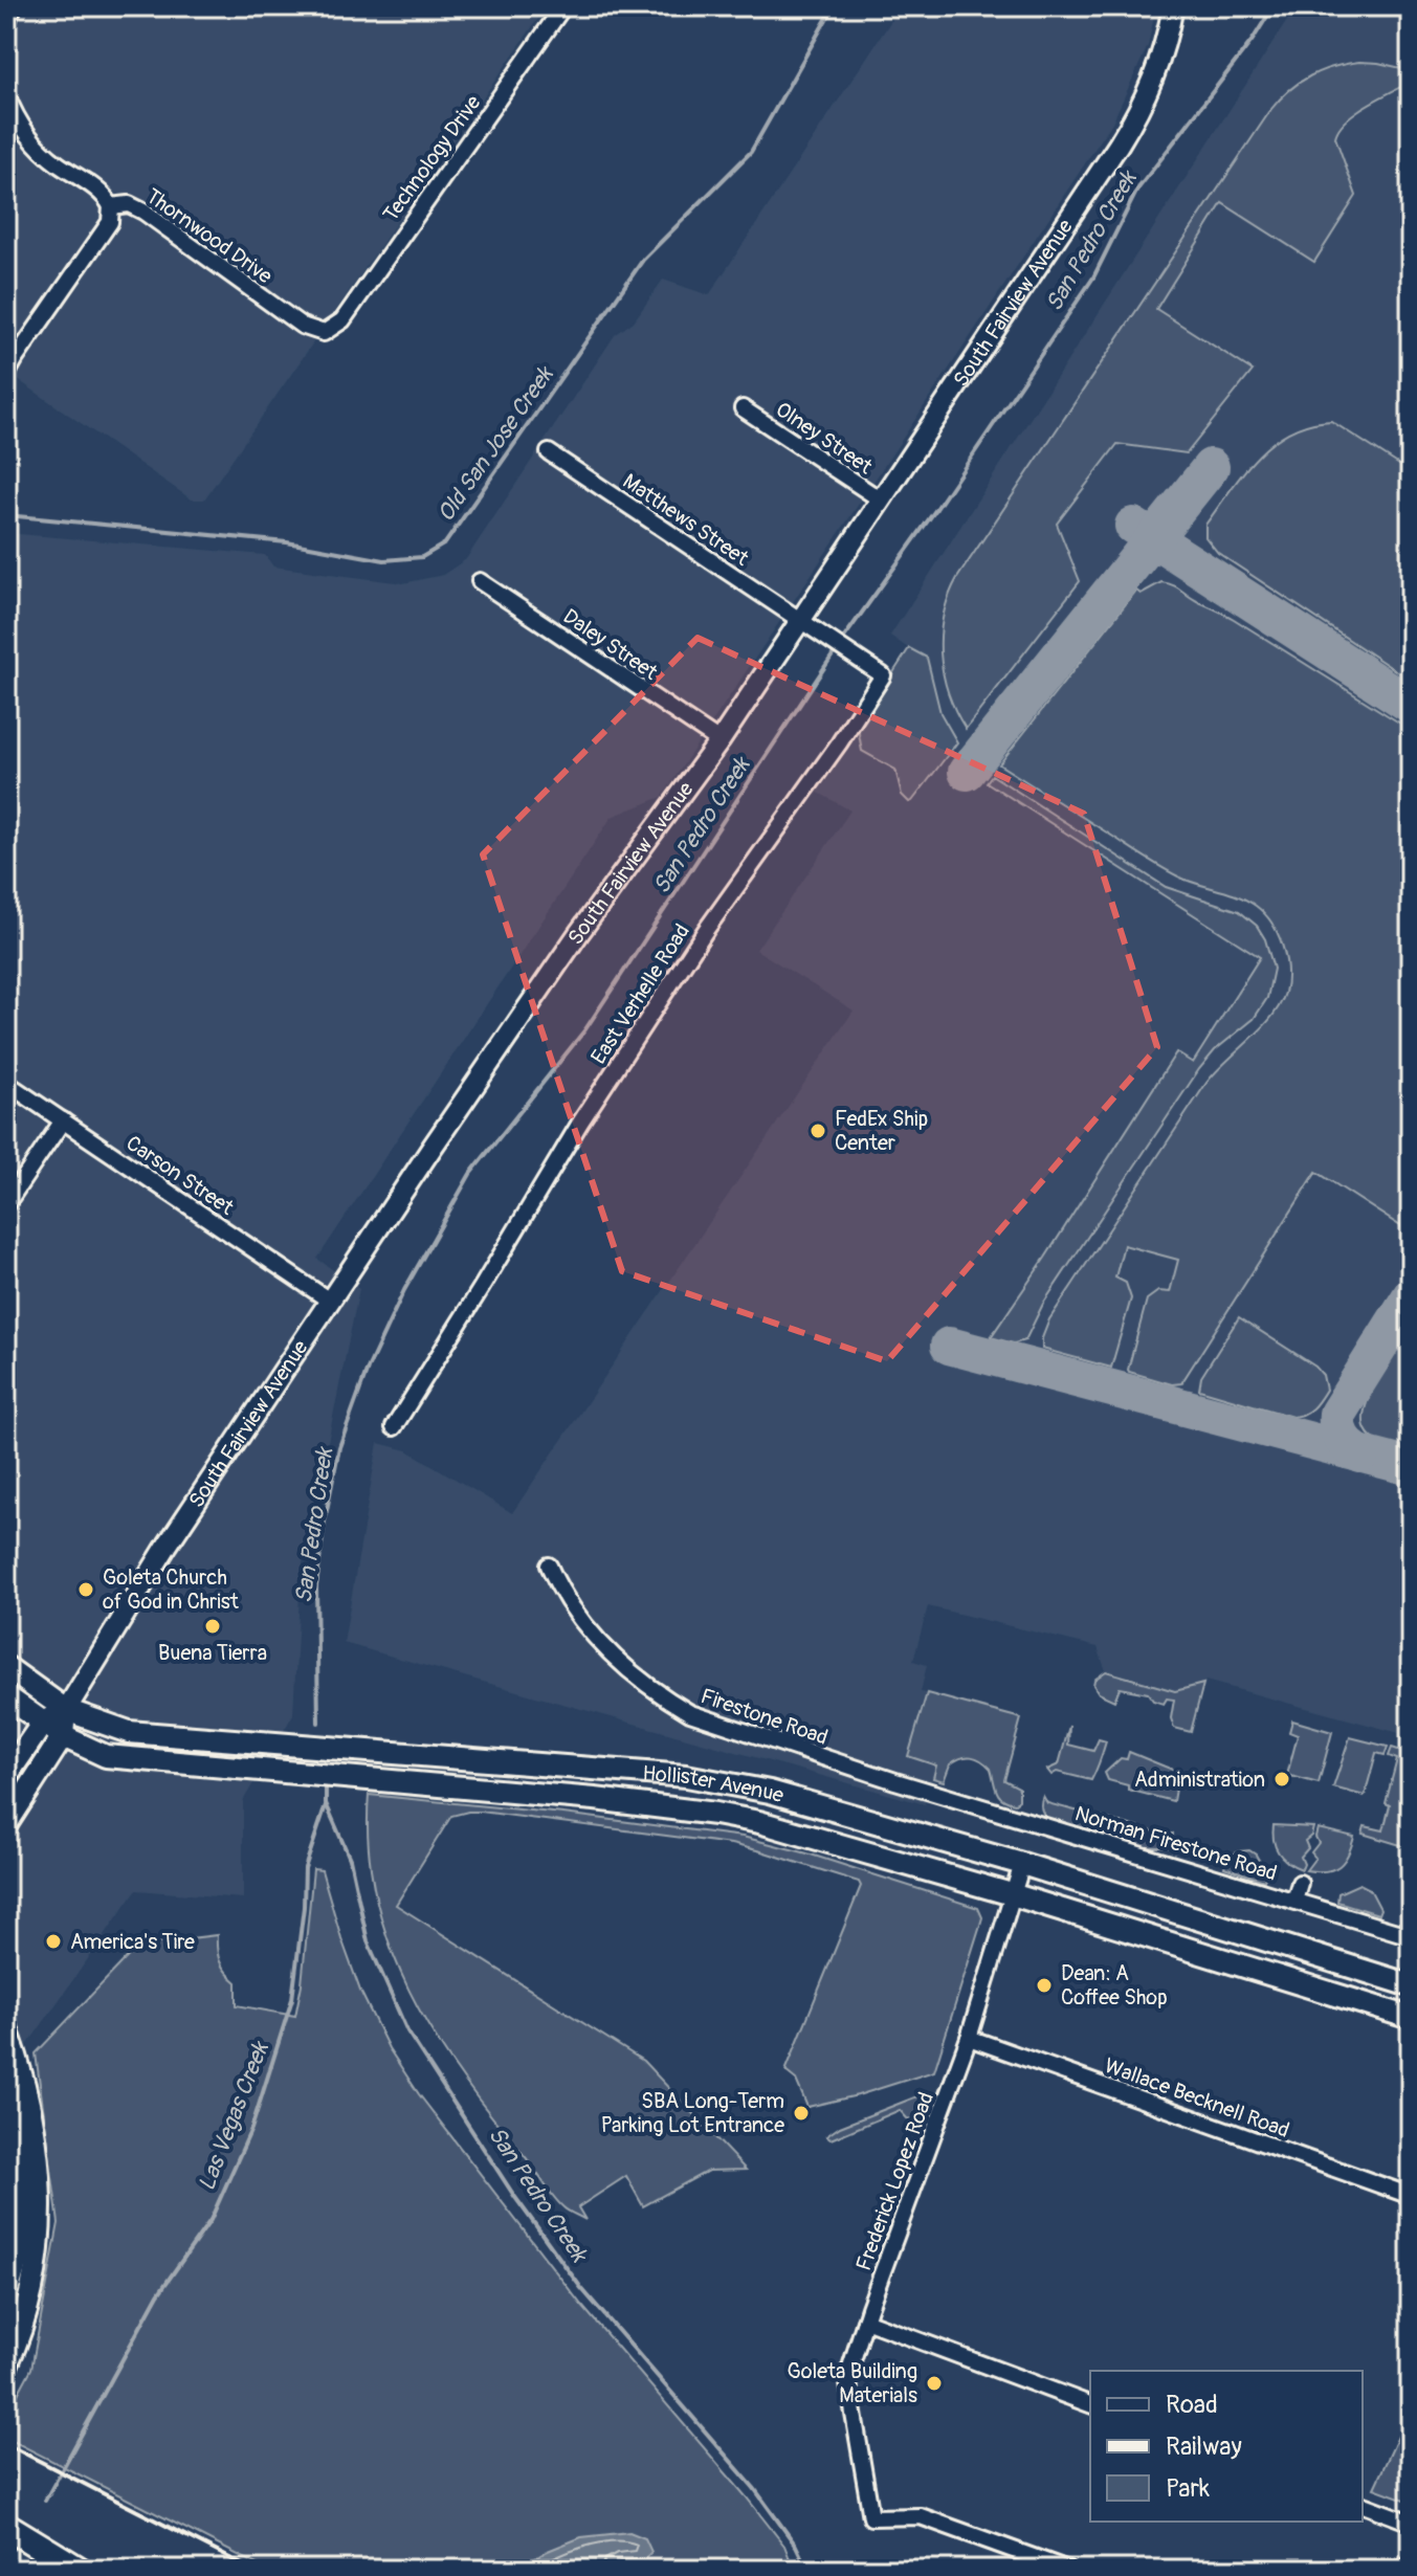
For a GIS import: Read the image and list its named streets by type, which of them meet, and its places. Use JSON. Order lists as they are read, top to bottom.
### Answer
{
  "streets": {
    "main road": ["South Fairview Avenue", "Hollister Avenue"],
    "street": [
      "Technology Drive",
      "Thornwood Drive",
      "Olney Street",
      "Matthews Street",
      "Daley Street",
      "East Verhelle Road",
      "Carson Street",
      "Firestone Road",
      "Norman Firestone Road",
      "Wallace Becknell Road",
      "Frederick Lopez Road"
    ]
  },
  "crossings": [
    ["Technology Drive", "Thornwood Drive"],
    ["South Fairview Avenue", "Olney Street"],
    ["South Fairview Avenue", "Matthews Street"],
    ["South Fairview Avenue", "Daley Street"],
    ["South Fairview Avenue", "East Verhelle Road"],
    ["South Fairview Avenue", "Carson Street"],
    ["South Fairview Avenue", "Hollister Avenue"],
    ["Matthews Street", "East Verhelle Road"],
    ["Firestone Road", "Norman Firestone Road"],
    ["Hollister Avenue", "Frederick Lopez Road"],
    ["Wallace Becknell Road", "Frederick Lopez Road"]
  ],
  "water": ["San Pedro Creek", "Old San Jose Creek", "Las Vegas Creek"],
  "places": [
    "FedEx Ship Center",
    "Goleta Church of God in Christ",
    "Buena Tierra",
    "Administration",
    "America's Tire",
    "Dean: A Coffee Shop",
    "SBA Long-Term Parking Lot Entrance",
    "Goleta Building Materials"
  ],
  "legend": ["Road", "Railway", "Park"]
}
